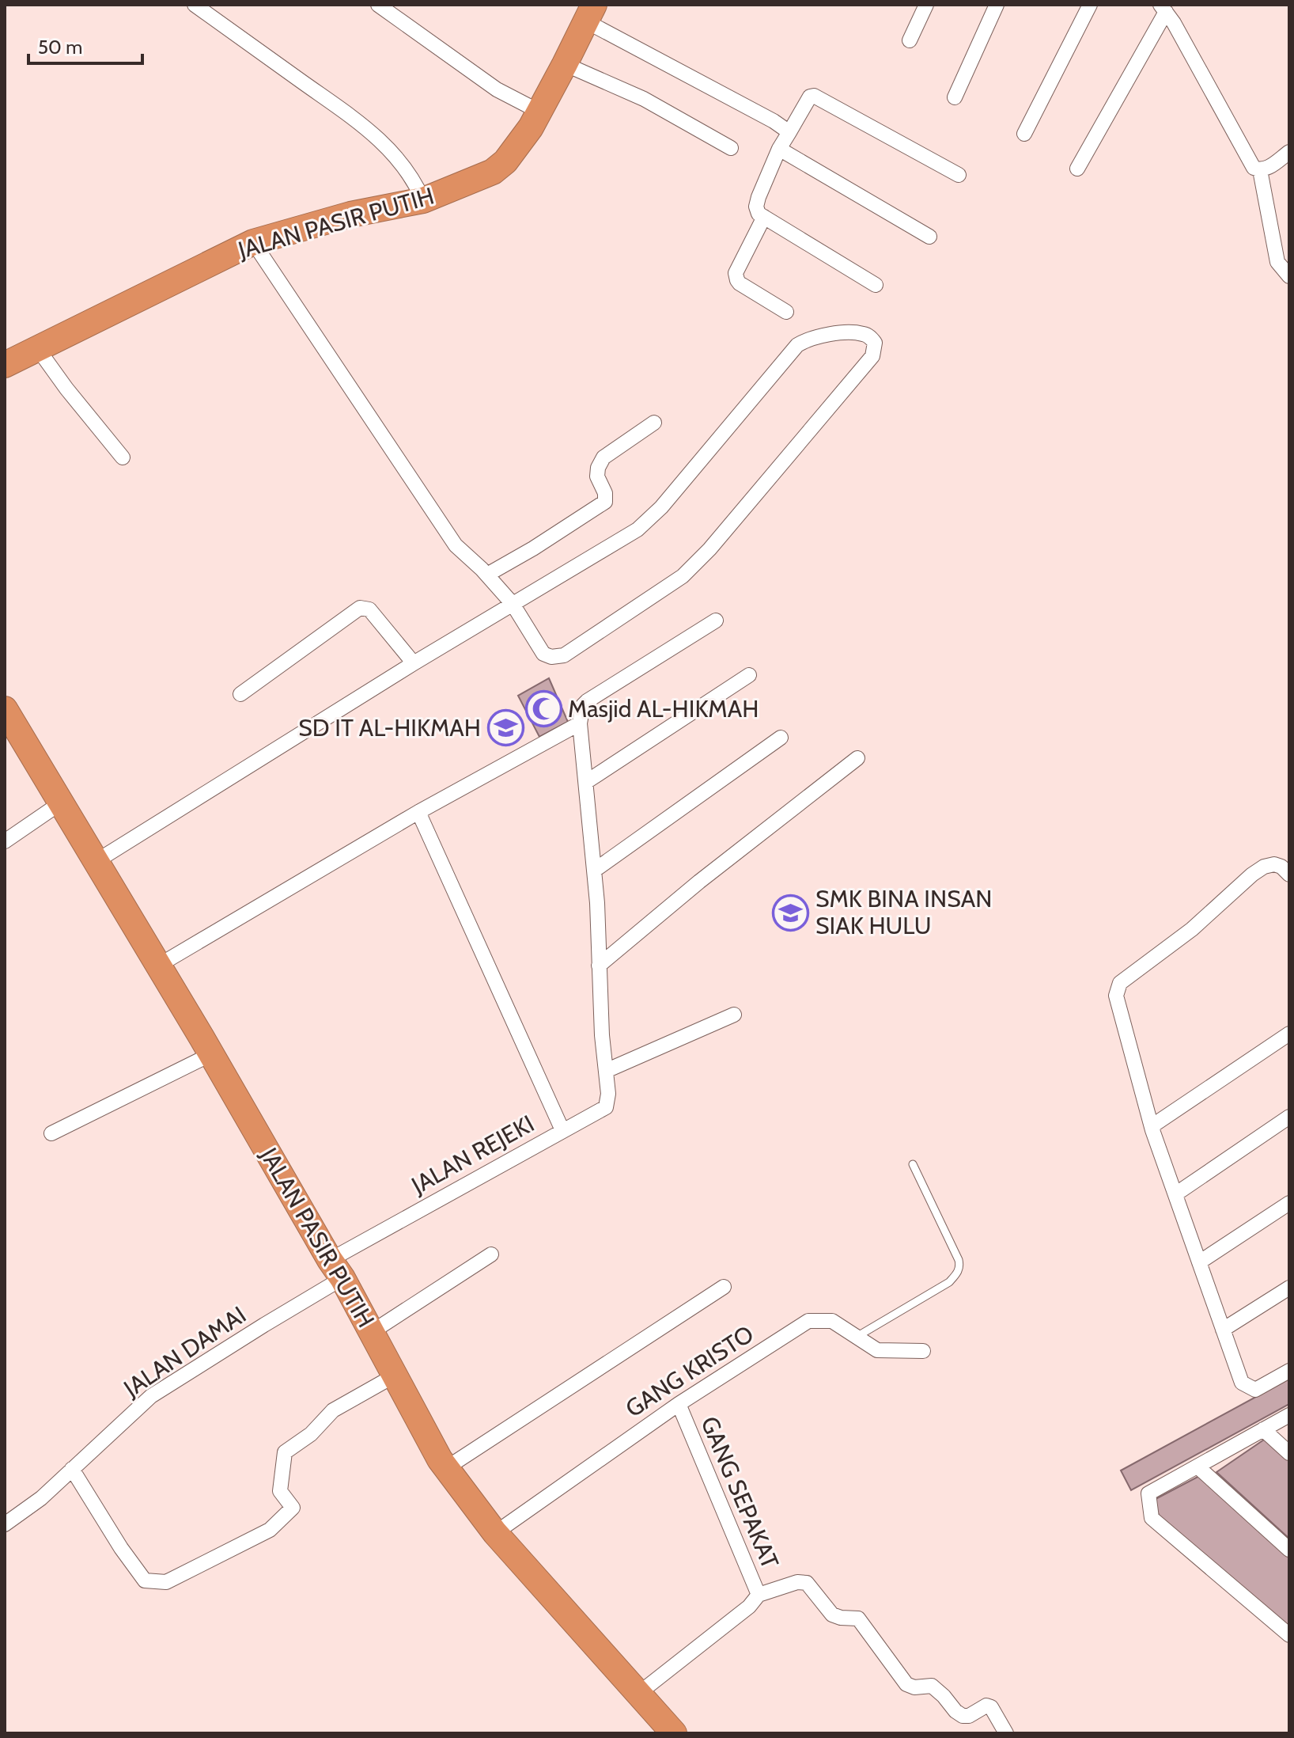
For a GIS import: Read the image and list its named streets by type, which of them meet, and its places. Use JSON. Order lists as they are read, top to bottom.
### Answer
{
  "streets": {
    "highway": ["JALAN PASIR PUTIH"],
    "street": [
      "JALAN REJEKI",
      "JALAN DAMAI",
      "GANG KRISTO",
      "GANG SEPAKAT"
    ]
  },
  "crossings": [
    ["JALAN PASIR PUTIH", "JALAN REJEKI"],
    ["JALAN PASIR PUTIH", "JALAN DAMAI"],
    ["JALAN PASIR PUTIH", "GANG KRISTO"],
    ["JALAN PASIR PUTIH", "GANG SEPAKAT"],
    ["JALAN REJEKI", "JALAN DAMAI"],
    ["GANG KRISTO", "GANG SEPAKAT"]
  ],
  "places": {
    "mosque": ["Masjid AL-HIKMAH"],
    "school or university": ["SD IT AL-HIKMAH", "SMK BINA INSAN SIAK HULU"]
  },
  "scale_bar": "50 m"
}
